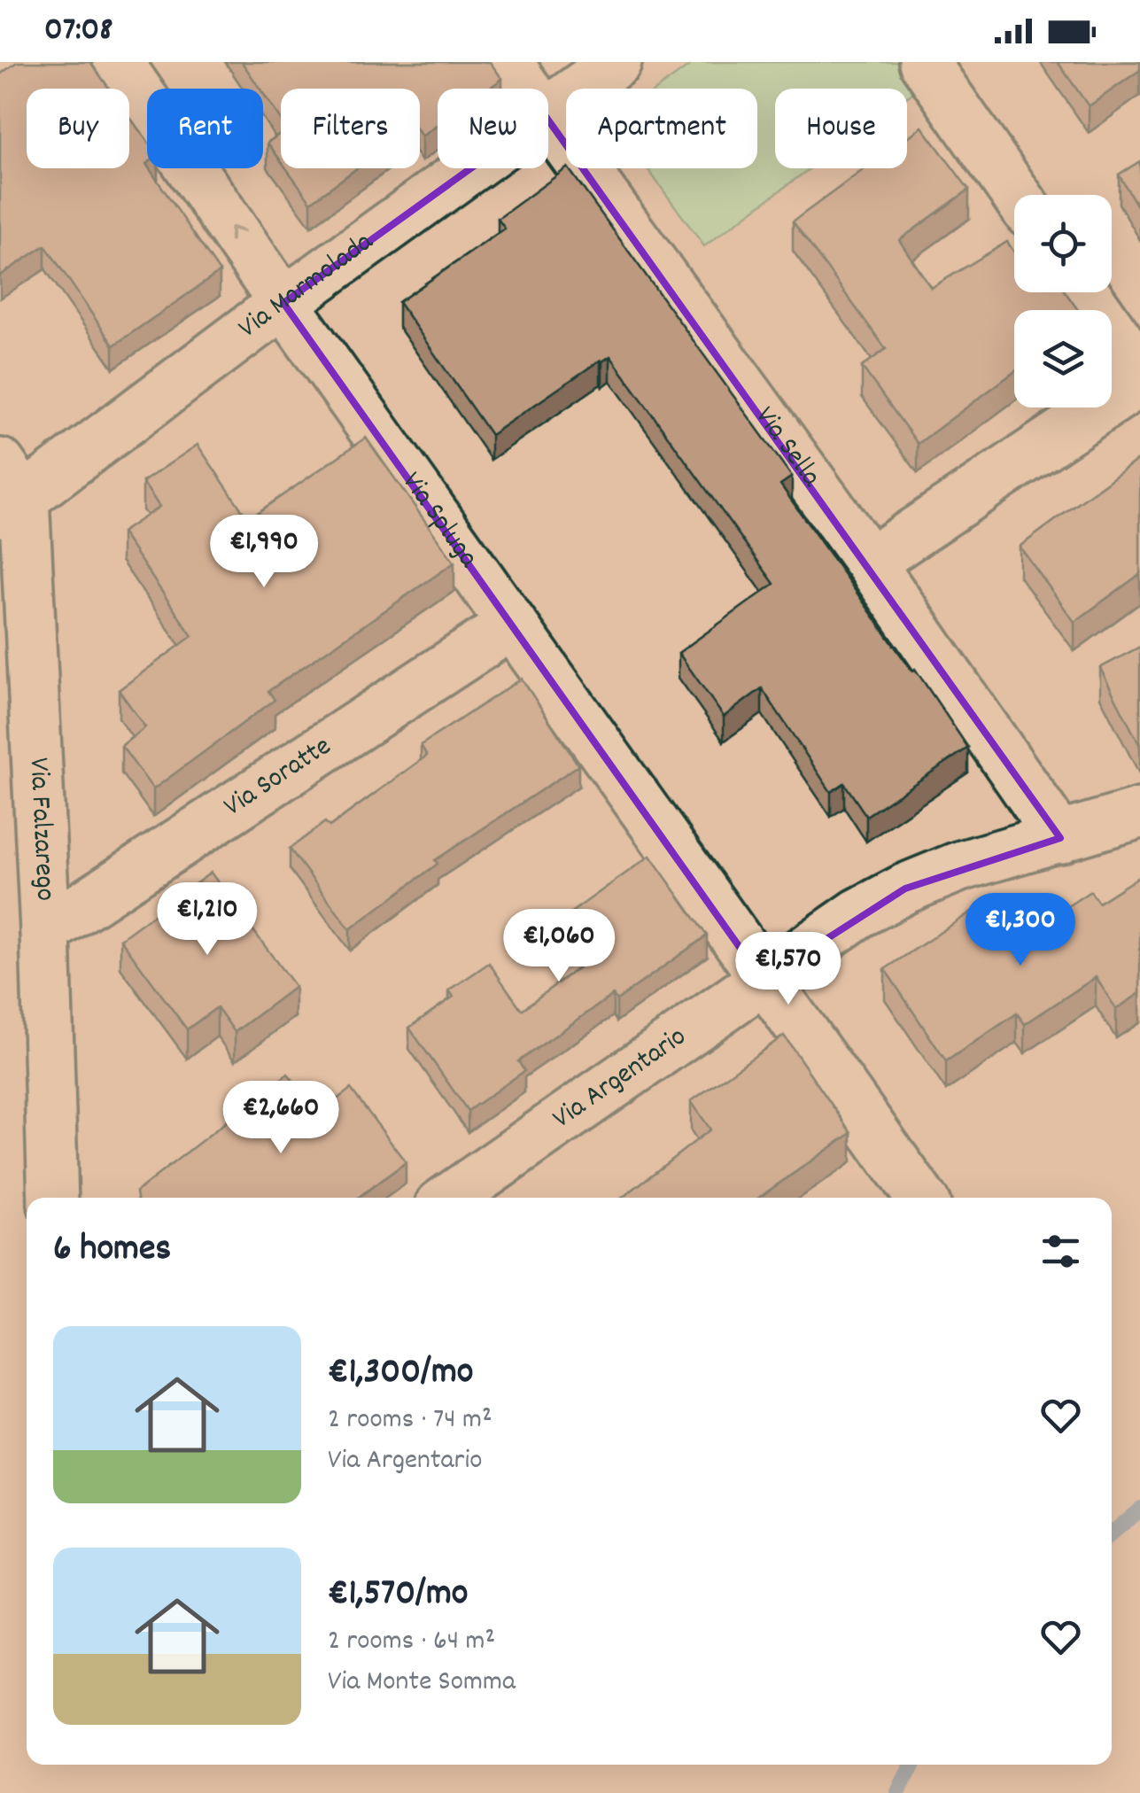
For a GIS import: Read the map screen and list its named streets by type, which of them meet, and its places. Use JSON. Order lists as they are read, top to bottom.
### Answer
{
  "streets": {
    "street": [
      "Via Marmolada",
      "Via Sella",
      "Via Spluga",
      "Via Soratte",
      "Via Falzarego",
      "Via Argentario"
    ]
  },
  "crossings": [
    ["Via Marmolada", "Via Spluga"],
    ["Via Marmolada", "Via Falzarego"],
    ["Via Sella", "Via Argentario"],
    ["Via Spluga", "Via Soratte"],
    ["Via Spluga", "Via Argentario"],
    ["Via Soratte", "Via Falzarego"]
  ],
  "page": {
    "status": "07:08",
    "chip": [
      "Buy",
      "Rent",
      "Filters",
      "New",
      "Apartment",
      "House"
    ],
    "price": [
      "€1,990",
      "€1,210",
      "€1,300",
      "€1,060",
      "€1,570",
      "€2,660"
    ],
    "heading": "6 homes",
    "list": [
      {
        "name": "€1,300/mo",
        "note": "2 rooms · 74 m² · Via Argentario"
      },
      {
        "name": "€1,570/mo",
        "note": "2 rooms · 64 m² · Via Monte Somma"
      }
    ]
  }
}
